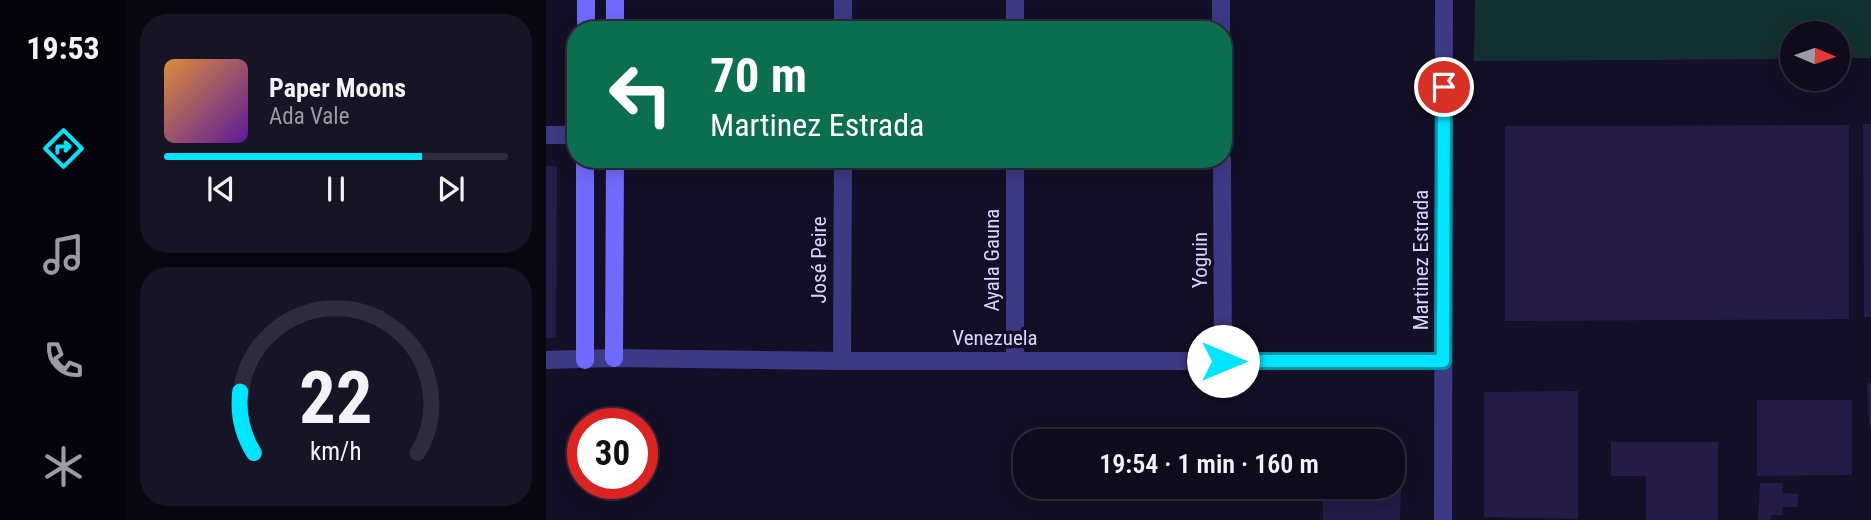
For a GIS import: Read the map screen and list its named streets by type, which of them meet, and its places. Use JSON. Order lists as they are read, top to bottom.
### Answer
{
  "streets": {
    "street": [
      "José Peire",
      "Ayala Gauna",
      "Yoguin",
      "Martinez Estrada",
      "Venezuela"
    ]
  },
  "crossings": [
    ["José Peire", "Venezuela"],
    ["Ayala Gauna", "Venezuela"],
    ["Yoguin", "Venezuela"],
    ["Martinez Estrada", "Venezuela"]
  ],
  "north": "right",
  "page": {
    "tabs": "19:53",
    "turn": ["70 m", "Martinez Estrada"],
    "song": ["Paper Moons", "Ada Vale"],
    "limit": "30",
    "trip": "19:54 · 1 min · 160 m",
    "gauge": ["22", "km/h"]
  }
}
